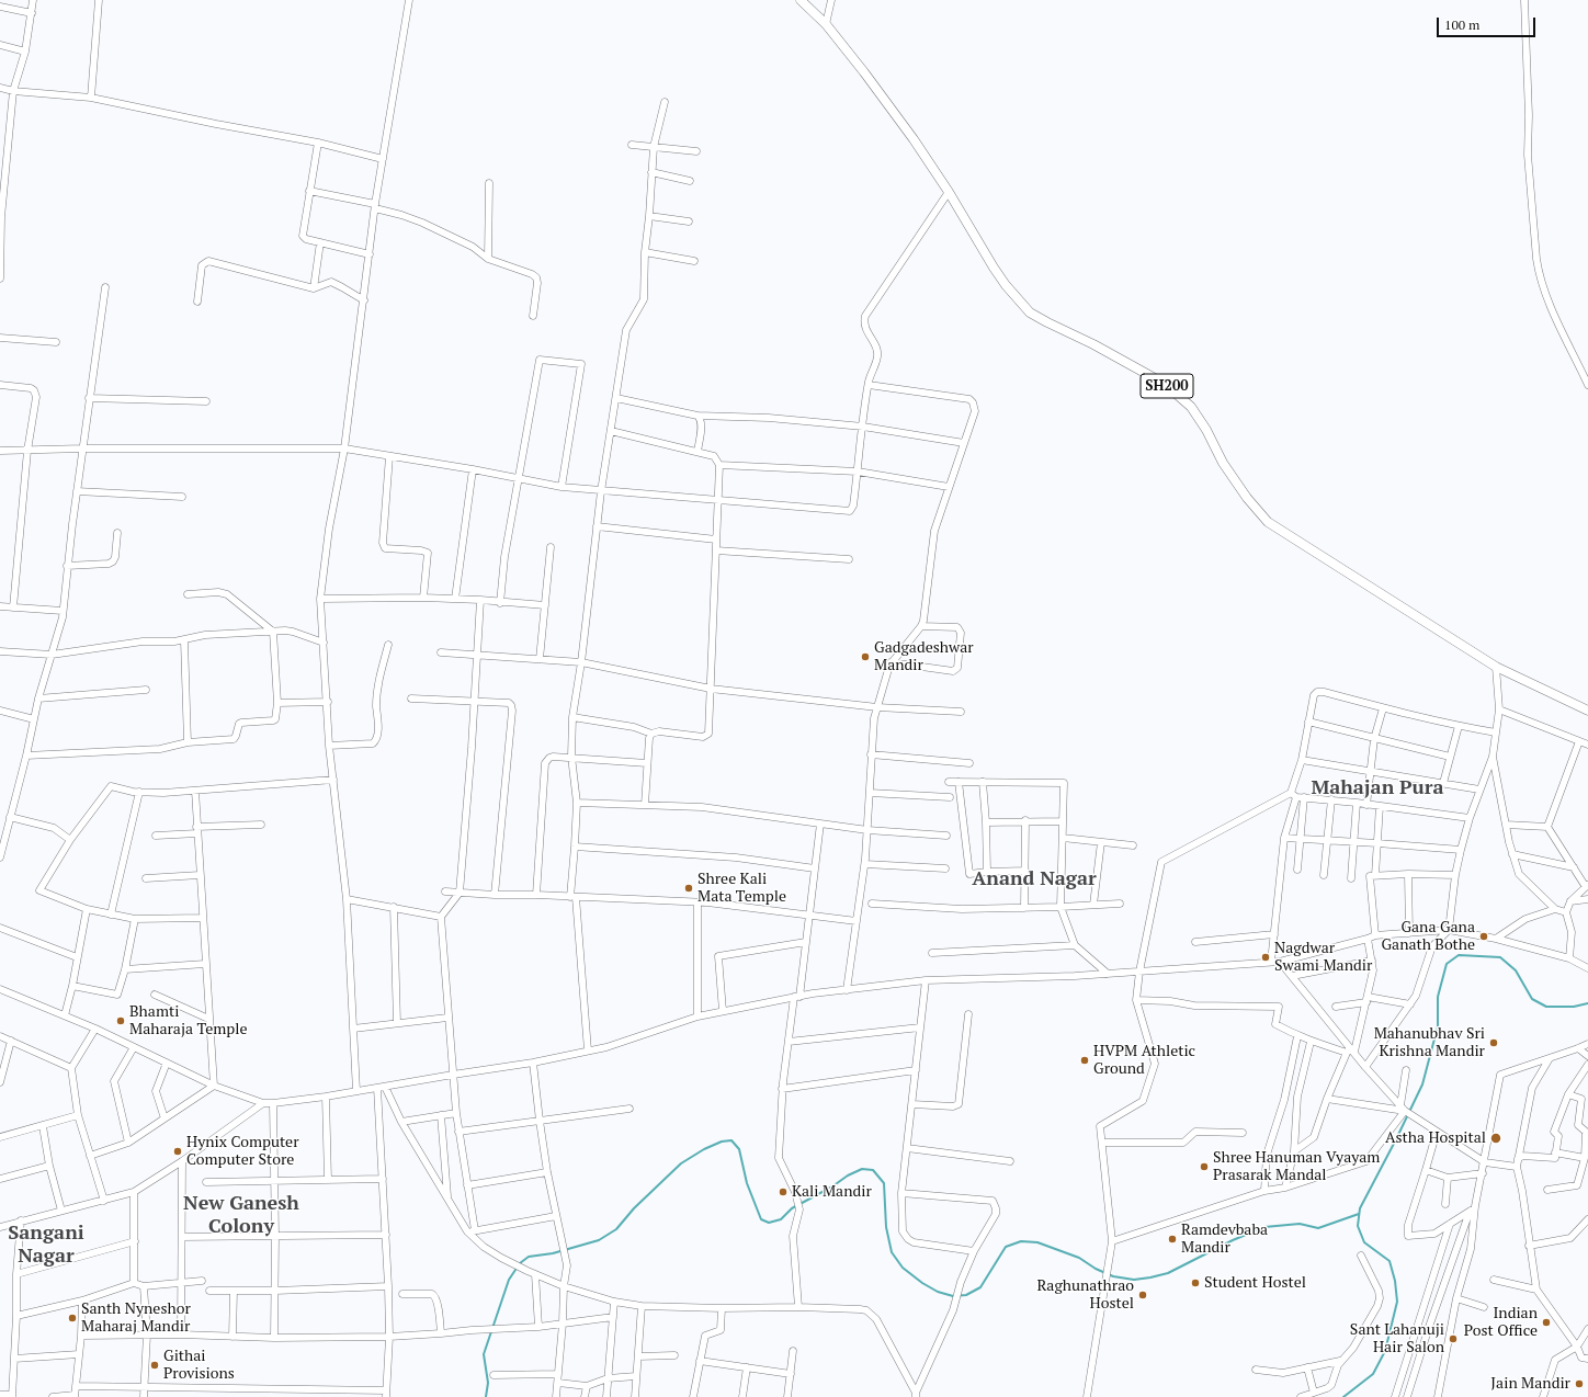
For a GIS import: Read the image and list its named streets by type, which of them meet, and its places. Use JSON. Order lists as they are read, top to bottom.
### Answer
{
  "streets": {
    "main road": ["SH200"]
  },
  "districts": [
    "Mahajan Pura",
    "Anand Nagar",
    "New Ganesh Colony",
    "Sangani Nagar"
  ],
  "places": [
    "Gadgadeshwar Mandir",
    "Shree Kali Mata Temple",
    "Gana Gana Ganath Bothe",
    "Nagdwar Swami Mandir",
    "Bhamti Maharaja Temple",
    "Mahanubhav Sri Krishna Mandir",
    "HVPM Athletic Ground",
    "Astha Hospital",
    "Hynix Computer Computer Store",
    "Shree Hanuman Vyayam Prasarak Mandal",
    "Kali Mandir",
    "Ramdevbaba Mandir",
    "Student Hostel",
    "Raghunathrao Hostel",
    "Santh Nyneshor Maharaj Mandir",
    "Indian Post Office",
    "Sant Lahanuji Hair Salon",
    "Githai Provisions",
    "Jain Mandir"
  ],
  "scale_bar": "100 m"
}
